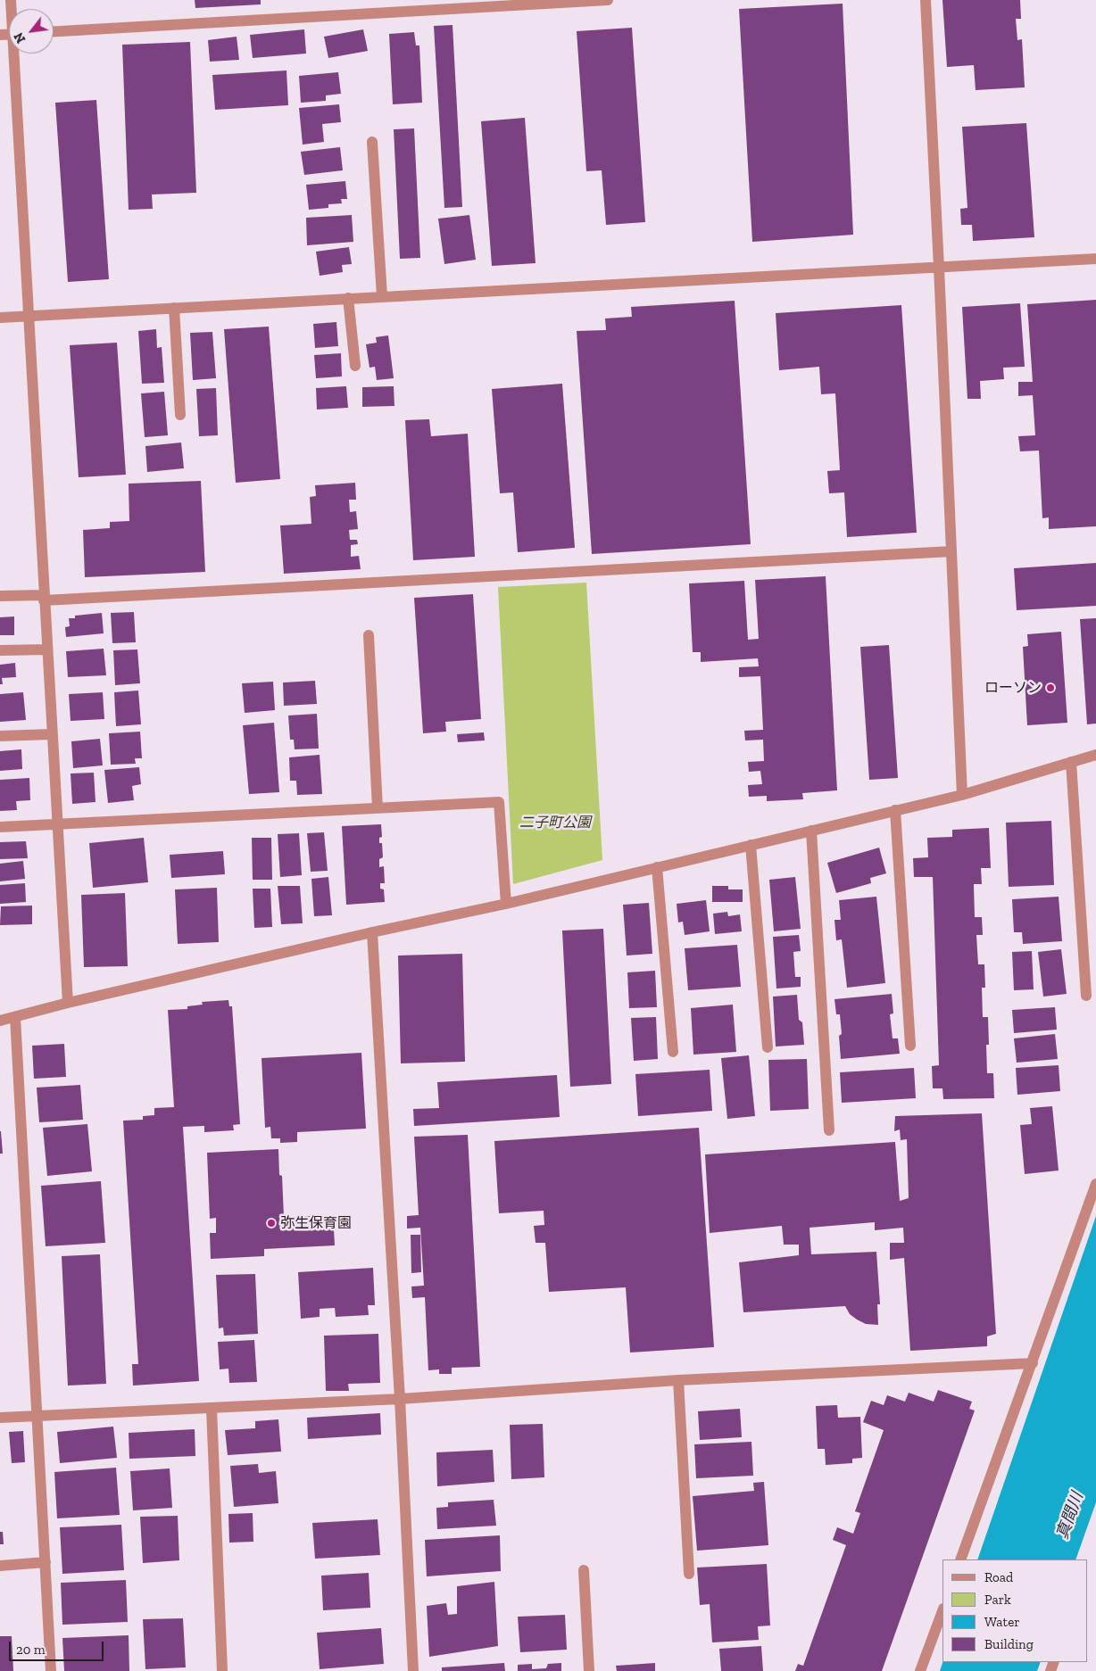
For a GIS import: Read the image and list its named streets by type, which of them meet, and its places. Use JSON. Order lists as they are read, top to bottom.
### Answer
{
  "water": ["真間川"],
  "parks": ["二子町公園"],
  "places": ["ローソン", "弥生保育園"],
  "legend": [
    "Road",
    "Park",
    "Water",
    "Building"
  ],
  "scale_bar": "20 m",
  "north": "bottom left"
}
